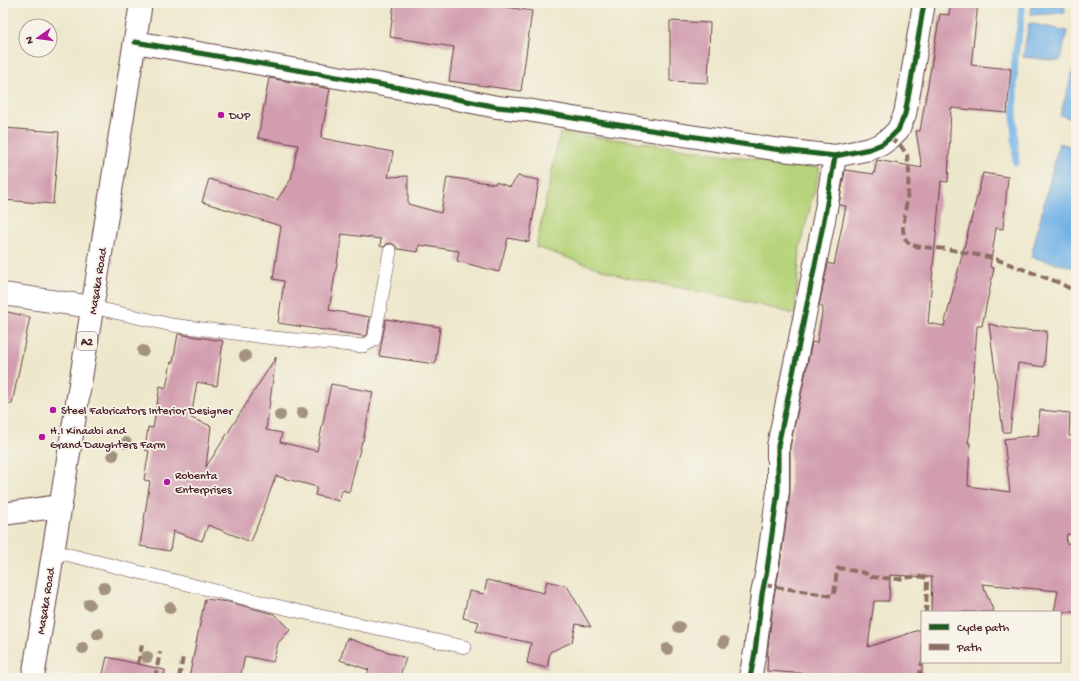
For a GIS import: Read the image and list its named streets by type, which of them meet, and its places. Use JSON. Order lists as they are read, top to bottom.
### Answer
{
  "streets": {
    "street": ["Masaka Road", "A2"]
  },
  "places": [
    "DUP",
    "Steel Fabricators Interior Designer",
    "H.I Kinaabi and Grand Daughters Farm",
    "Robenta Enterprises"
  ],
  "legend": ["Cycle path", "Path"],
  "north": "left"
}
